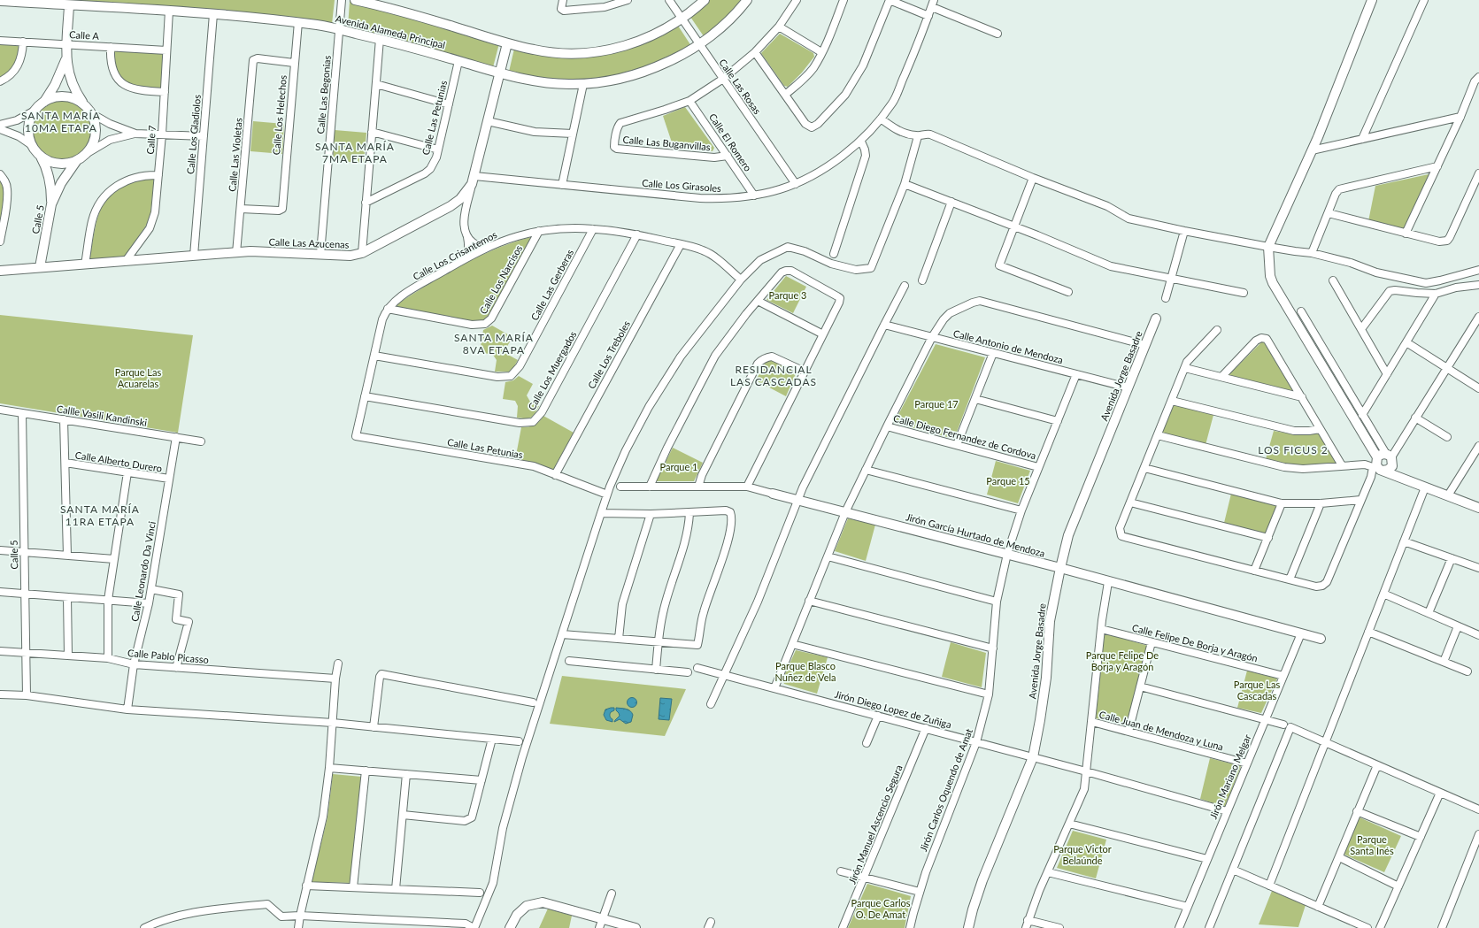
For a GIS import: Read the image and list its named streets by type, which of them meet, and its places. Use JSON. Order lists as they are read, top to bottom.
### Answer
{
  "streets": {
    "street": [
      "Avenida Alameda Principal",
      "Calle A",
      "Calle Las Rosas",
      "Calle Las Begonias",
      "Calle Los Helechos",
      "Calle Las Petunias",
      "Calle Los Gladiolos",
      "Calle 7",
      "Calle El Romero",
      "Calle Las Buganvillas",
      "Calle Las Violetas",
      "Calle Los Girasoles",
      "Calle 5",
      "Calle Las Azucenas",
      "Calle Los Crisantemos",
      "Calle Los Narcisos",
      "Calle Las Gerberas",
      "Calle Antonio de Mendoza",
      "Calle Los Treboles",
      "Calle Los Muergados",
      "Avenida Jorge Basadre",
      "Callle Vasili Kandinski",
      "Calle Diego Fernandez de Cordova",
      "Calle Alberto Durero",
      "Jirón García Hurtado de Mendoza",
      "Calle Leonardo Da Vinci",
      "Calle Felipe De Borja y Aragón",
      "Calle Pablo Picasso",
      "Jirón Diego Lopez de Zuñiga",
      "Calle Juan de Mendoza y Luna",
      "Jirón Mariano Melgar",
      "Jirón Carlos Oquendo de Amat",
      "Jirón Manuel Ascencio Segura"
    ]
  },
  "crossings": [
    ["Avenida Alameda Principal", "Calle Las Rosas"],
    ["Avenida Alameda Principal", "Calle Las Begonias"],
    ["Avenida Alameda Principal", "Calle Los Helechos"],
    ["Avenida Alameda Principal", "Calle Las Petunias"],
    ["Avenida Alameda Principal", "Calle Los Gladiolos"],
    ["Avenida Alameda Principal", "Calle 7"],
    ["Avenida Alameda Principal", "Calle Las Azucenas"],
    ["Calle A", "Calle 7"],
    ["Calle Las Rosas", "Calle Las Buganvillas"],
    ["Calle Las Rosas", "Calle Los Girasoles"],
    ["Calle Las Begonias", "Calle Las Azucenas"],
    ["Calle Los Helechos", "Calle Las Violetas"],
    ["Calle Las Petunias", "Calle Los Crisantemos"],
    ["Calle Las Petunias", "Calle Los Treboles"],
    ["Calle Los Gladiolos", "Calle Las Azucenas"],
    ["Calle 7", "Calle Las Azucenas"],
    ["Calle El Romero", "Calle Las Buganvillas"],
    ["Calle El Romero", "Calle Los Girasoles"],
    ["Calle Las Violetas", "Calle Las Azucenas"],
    ["Calle Los Girasoles", "Calle Las Azucenas"],
    ["Calle 5", "Calle Las Azucenas"],
    ["Calle 5", "Callle Vasili Kandinski"],
    ["Calle 5", "Calle Pablo Picasso"],
    ["Calle Los Crisantemos", "Calle Los Narcisos"],
    ["Calle Los Crisantemos", "Calle Las Gerberas"],
    ["Calle Los Crisantemos", "Calle Los Treboles"],
    ["Calle Los Crisantemos", "Calle Los Muergados"],
    ["Calle Antonio de Mendoza", "Avenida Jorge Basadre"],
    ["Calle Antonio de Mendoza", "Jirón Carlos Oquendo de Amat"],
    ["Avenida Jorge Basadre", "Jirón García Hurtado de Mendoza"],
    ["Avenida Jorge Basadre", "Jirón Diego Lopez de Zuñiga"],
    ["Callle Vasili Kandinski", "Calle Leonardo Da Vinci"],
    ["Calle Diego Fernandez de Cordova", "Jirón Carlos Oquendo de Amat"],
    ["Calle Alberto Durero", "Calle Leonardo Da Vinci"],
    ["Jirón García Hurtado de Mendoza", "Jirón Mariano Melgar"],
    ["Jirón García Hurtado de Mendoza", "Jirón Carlos Oquendo de Amat"],
    ["Calle Leonardo Da Vinci", "Calle Pablo Picasso"],
    ["Calle Felipe De Borja y Aragón", "Jirón Mariano Melgar"],
    ["Jirón Diego Lopez de Zuñiga", "Jirón Mariano Melgar"],
    ["Jirón Diego Lopez de Zuñiga", "Jirón Carlos Oquendo de Amat"],
    ["Jirón Diego Lopez de Zuñiga", "Jirón Manuel Ascencio Segura"],
    ["Calle Juan de Mendoza y Luna", "Jirón Mariano Melgar"]
  ],
  "districts": [
    "SANTA MARÍA 10MA ETAPA",
    "SANTA MARÍA 7MA ETAPA",
    "SANTA MARÍA 8VA ETAPA",
    "RESIDANCIAL LAS CASCADAS",
    "LOS FICUS 2",
    "SANTA MARÍA 11RA ETAPA"
  ],
  "parks": [
    "Parque 3",
    "Parque Las Acuarelas",
    "Parque 17",
    "Parque 1",
    "Parque 15",
    "Parque Felipe De Borja y Aragón",
    "Parque Blasco Nuñez de Vela",
    "Parque Las Cascadas",
    "Parque Santa Inés",
    "Parque Victor Belaúnde",
    "Parque Carlos O. De Amat"
  ]
}
